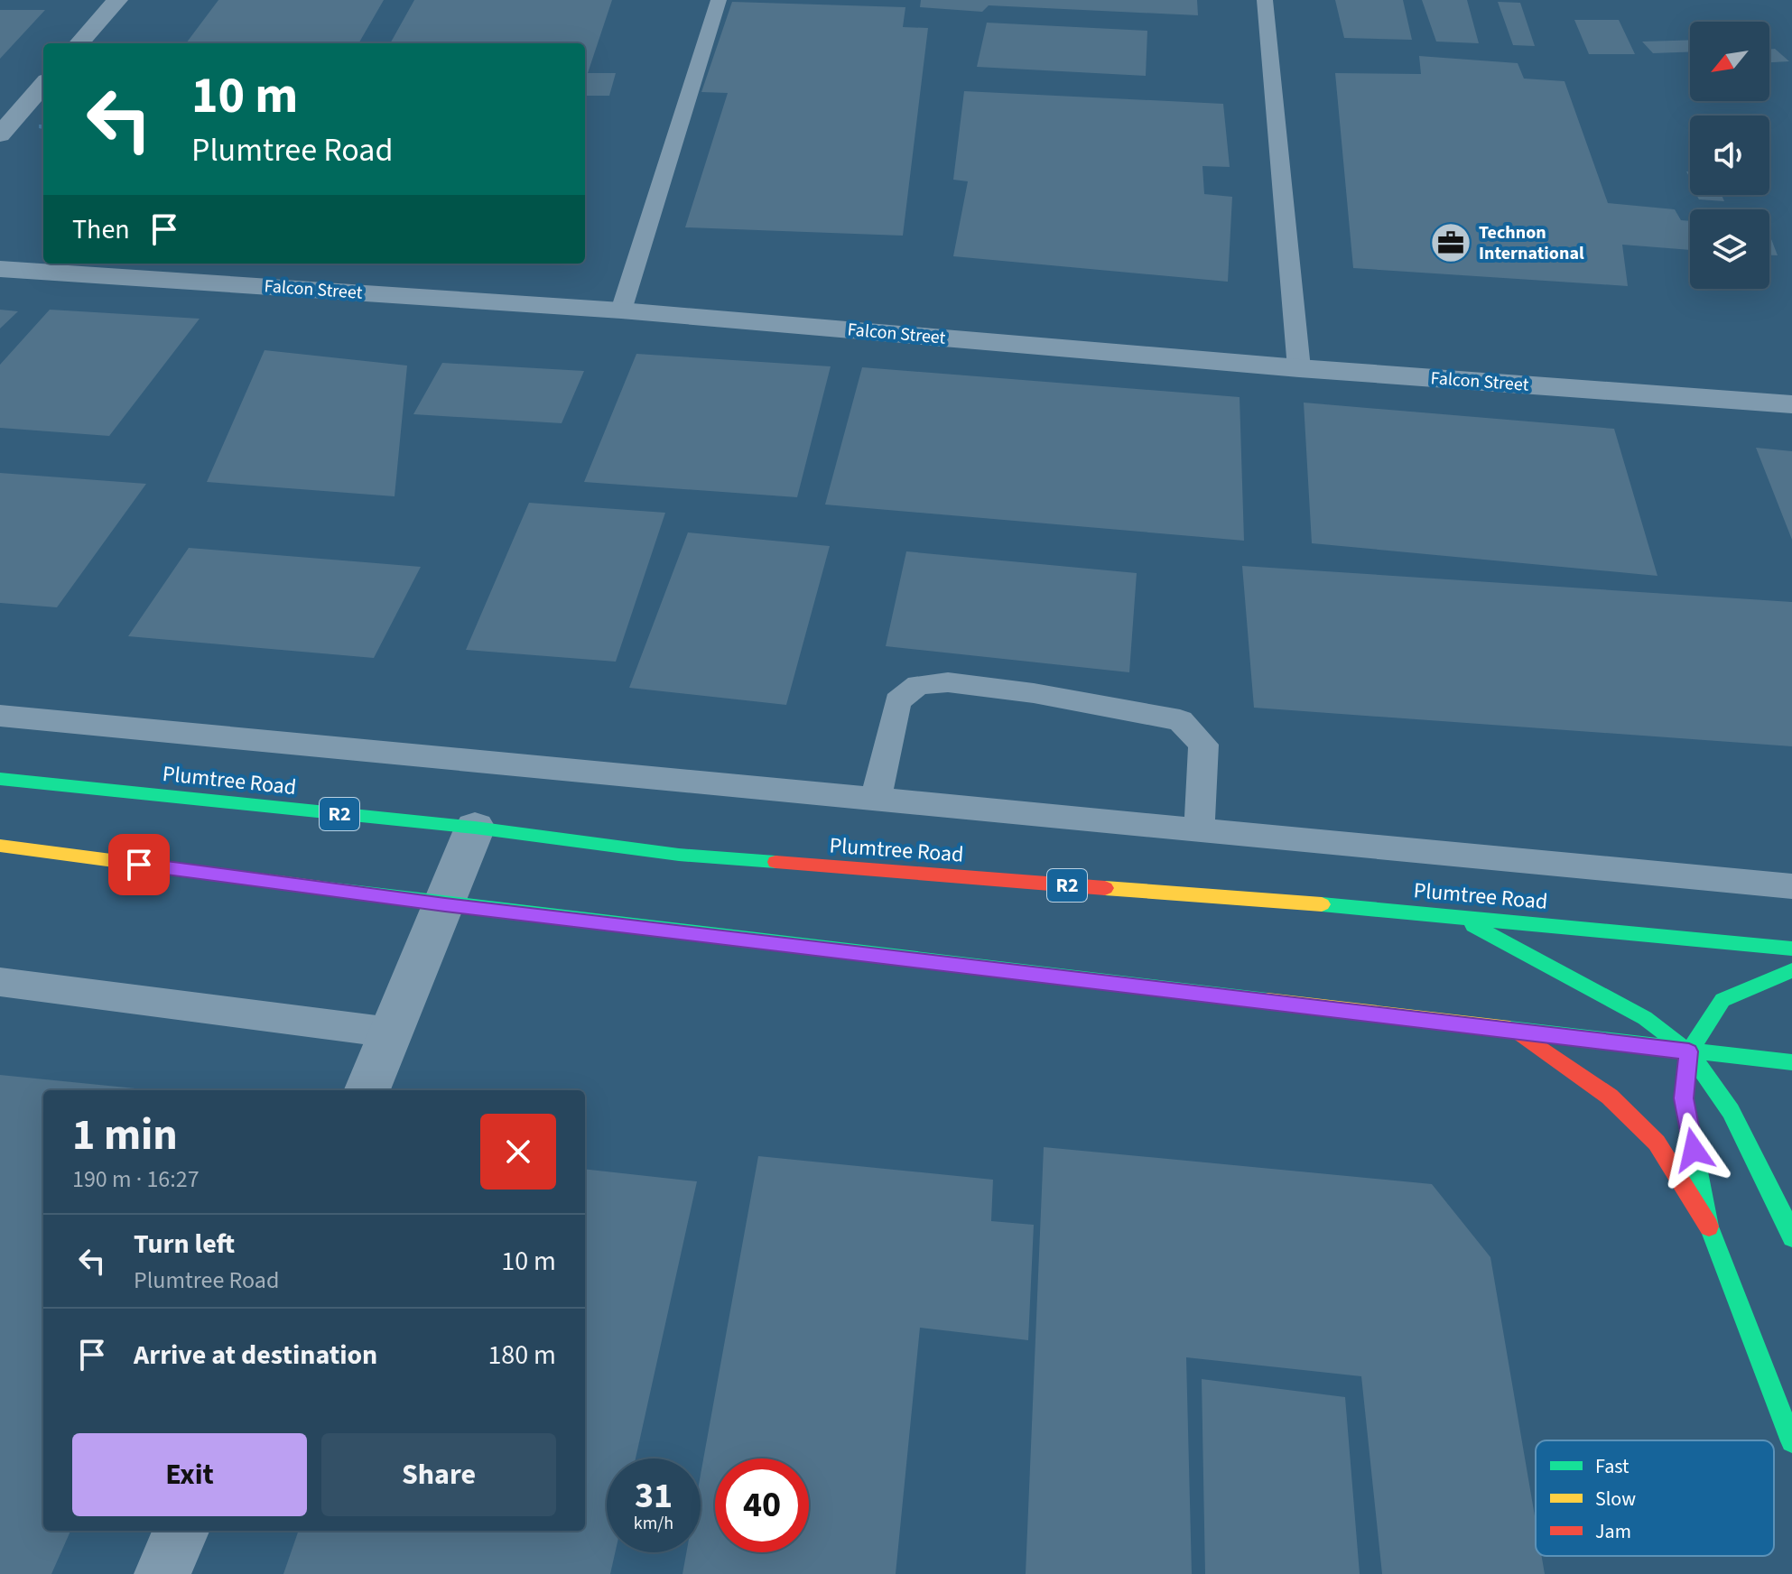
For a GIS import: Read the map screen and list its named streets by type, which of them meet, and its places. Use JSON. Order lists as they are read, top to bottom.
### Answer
{
  "streets": {
    "main road": ["Plumtree Road", "R2"],
    "street": ["Falcon Street"]
  },
  "places": {
    "office": ["Technon International"]
  },
  "legend": ["Fast", "Slow", "Jam"],
  "north": "bottom left",
  "page": {
    "turn": ["10 m", "Plumtree Road"],
    "then": "Then",
    "heading": ["1 min", "190 m · 16:27"],
    "list": [
      {
        "name": "Turn left",
        "note": "Plumtree Road",
        "value": "10 m"
      },
      {
        "name": "Arrive at destination",
        "value": "180 m"
      }
    ],
    "buttons": ["Exit", "Share"],
    "speed": "31 km/h",
    "limit": "40"
  }
}
